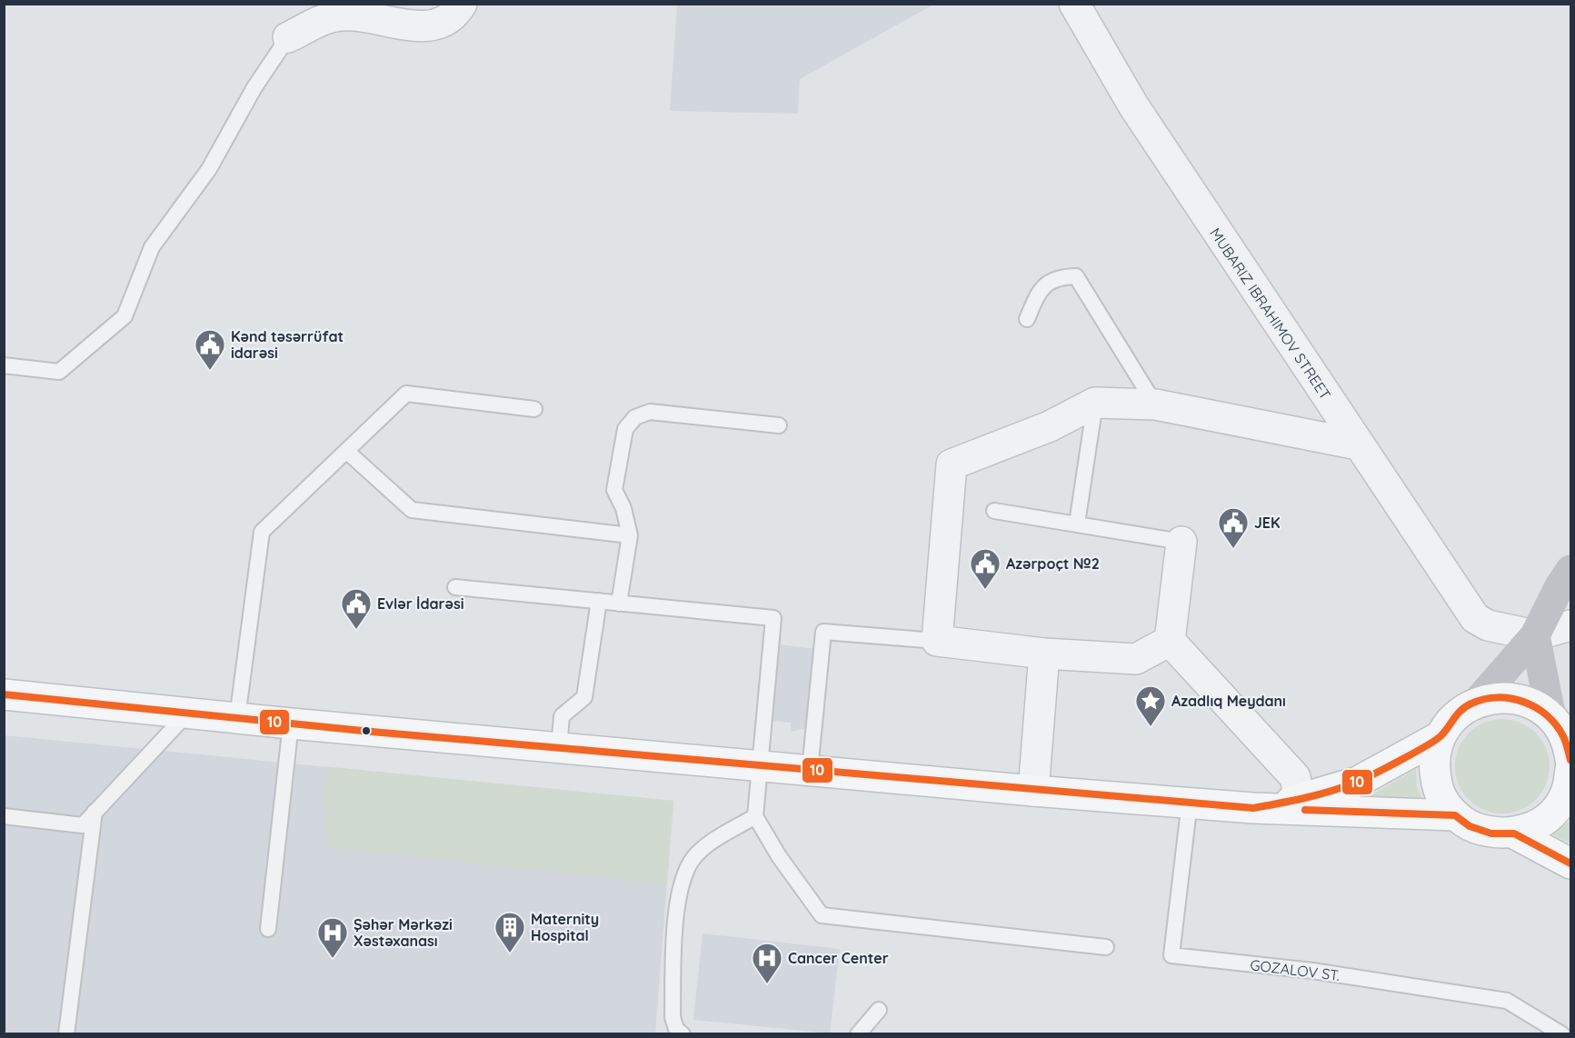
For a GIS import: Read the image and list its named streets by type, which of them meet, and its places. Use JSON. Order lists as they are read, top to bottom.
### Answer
{
  "streets": {
    "street": ["MUBARIZ IBRAHIMOV STREET"],
    "lane": ["GOZALOV ST."]
  },
  "places": {
    "public building": [
      "Kənd təsərrüfat idarəsi",
      "JEK",
      "Azərpoçt №2",
      "Evlər İdarəsi"
    ],
    "place": ["Azadlıq Meydanı"],
    "building": ["Maternity Hospital"],
    "hospital": ["Şəhər Mərkəzi Xəstəxanası", "Cancer Center"]
  },
  "lines": ["transit line 10"]
}
